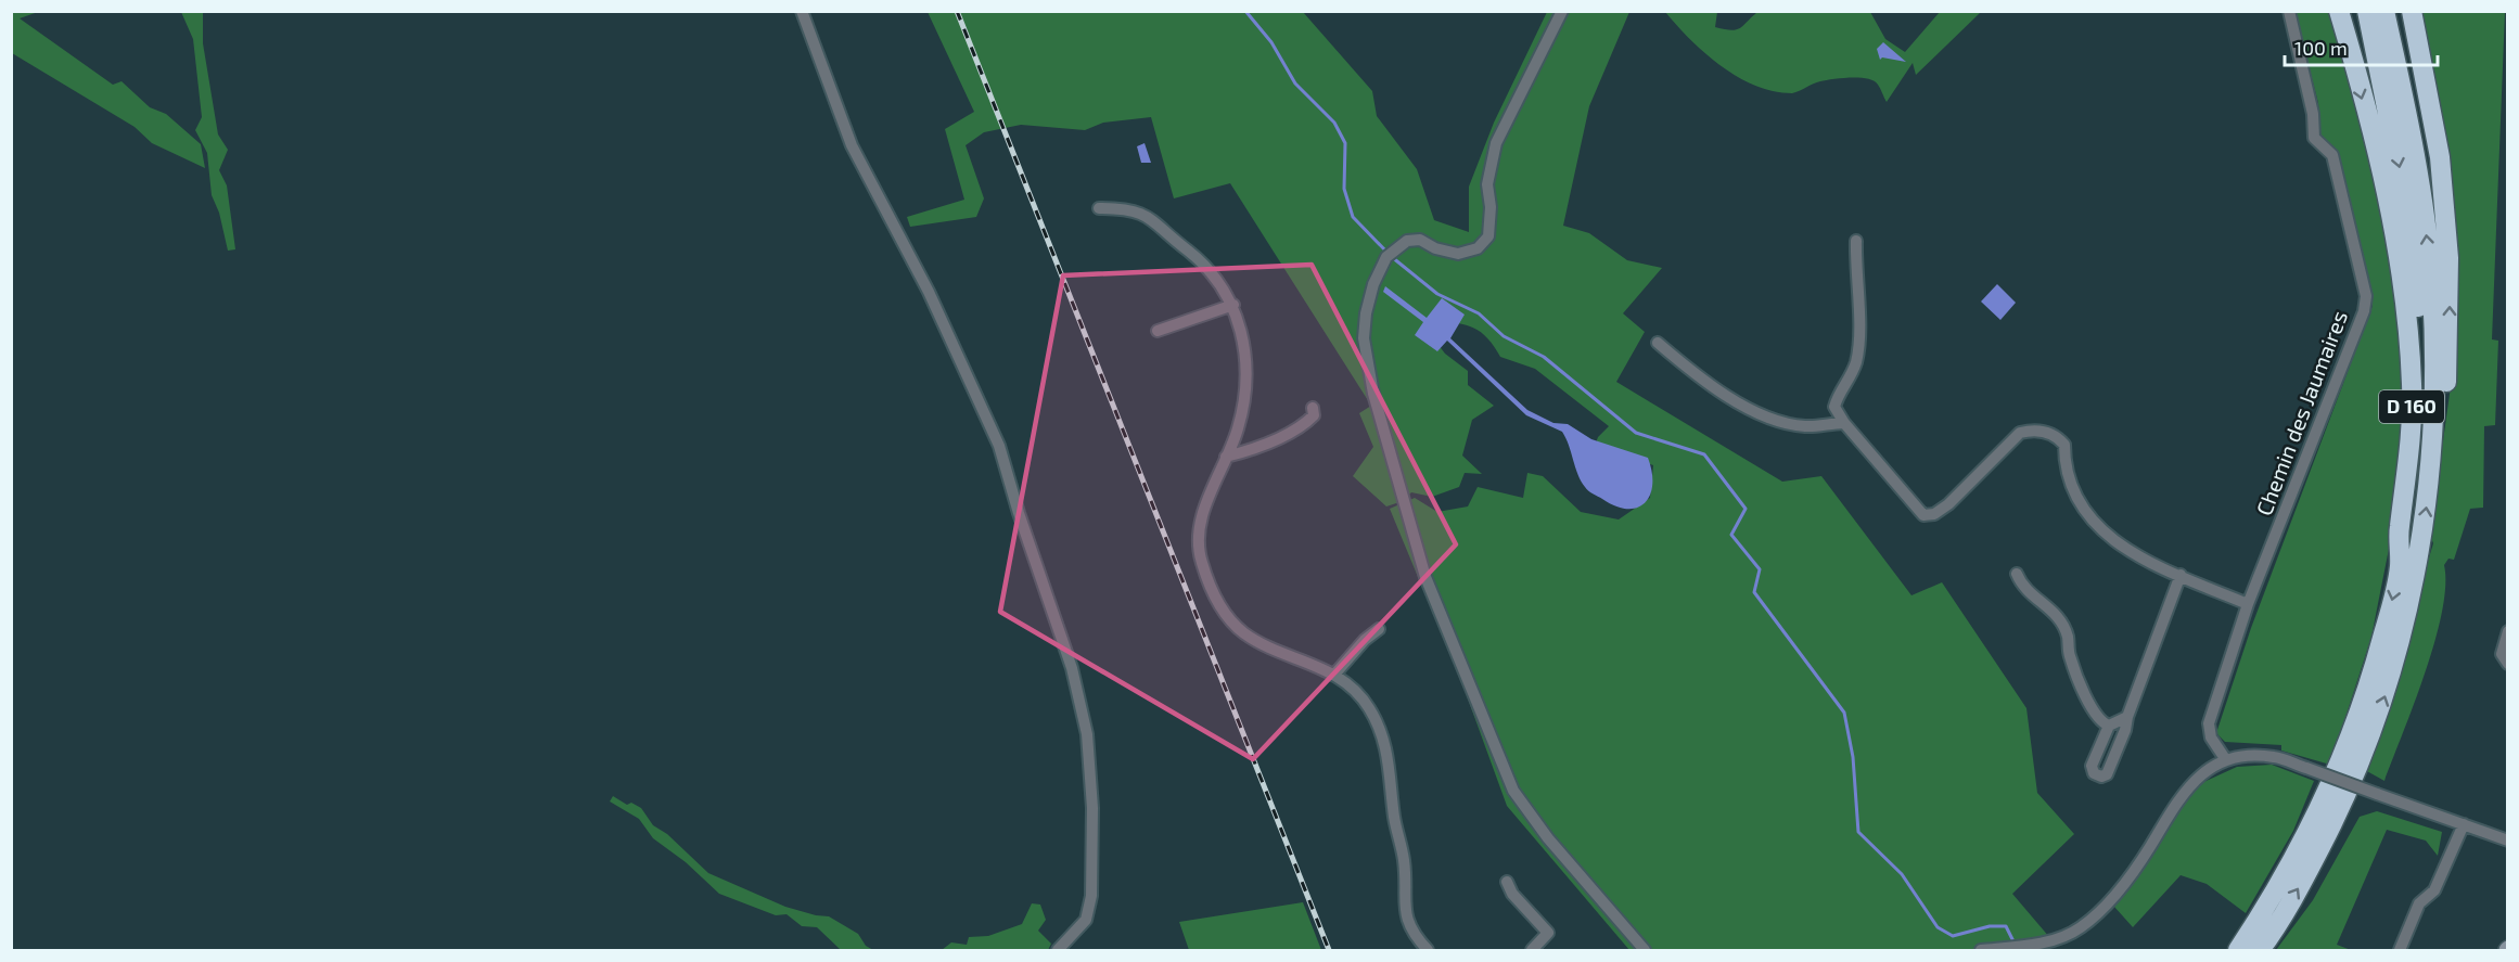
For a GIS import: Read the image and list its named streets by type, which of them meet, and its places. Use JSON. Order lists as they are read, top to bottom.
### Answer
{
  "streets": {
    "highway": ["D 160"],
    "street": ["Chemin des Jaumaires"]
  },
  "scale_bar": "100 m"
}
